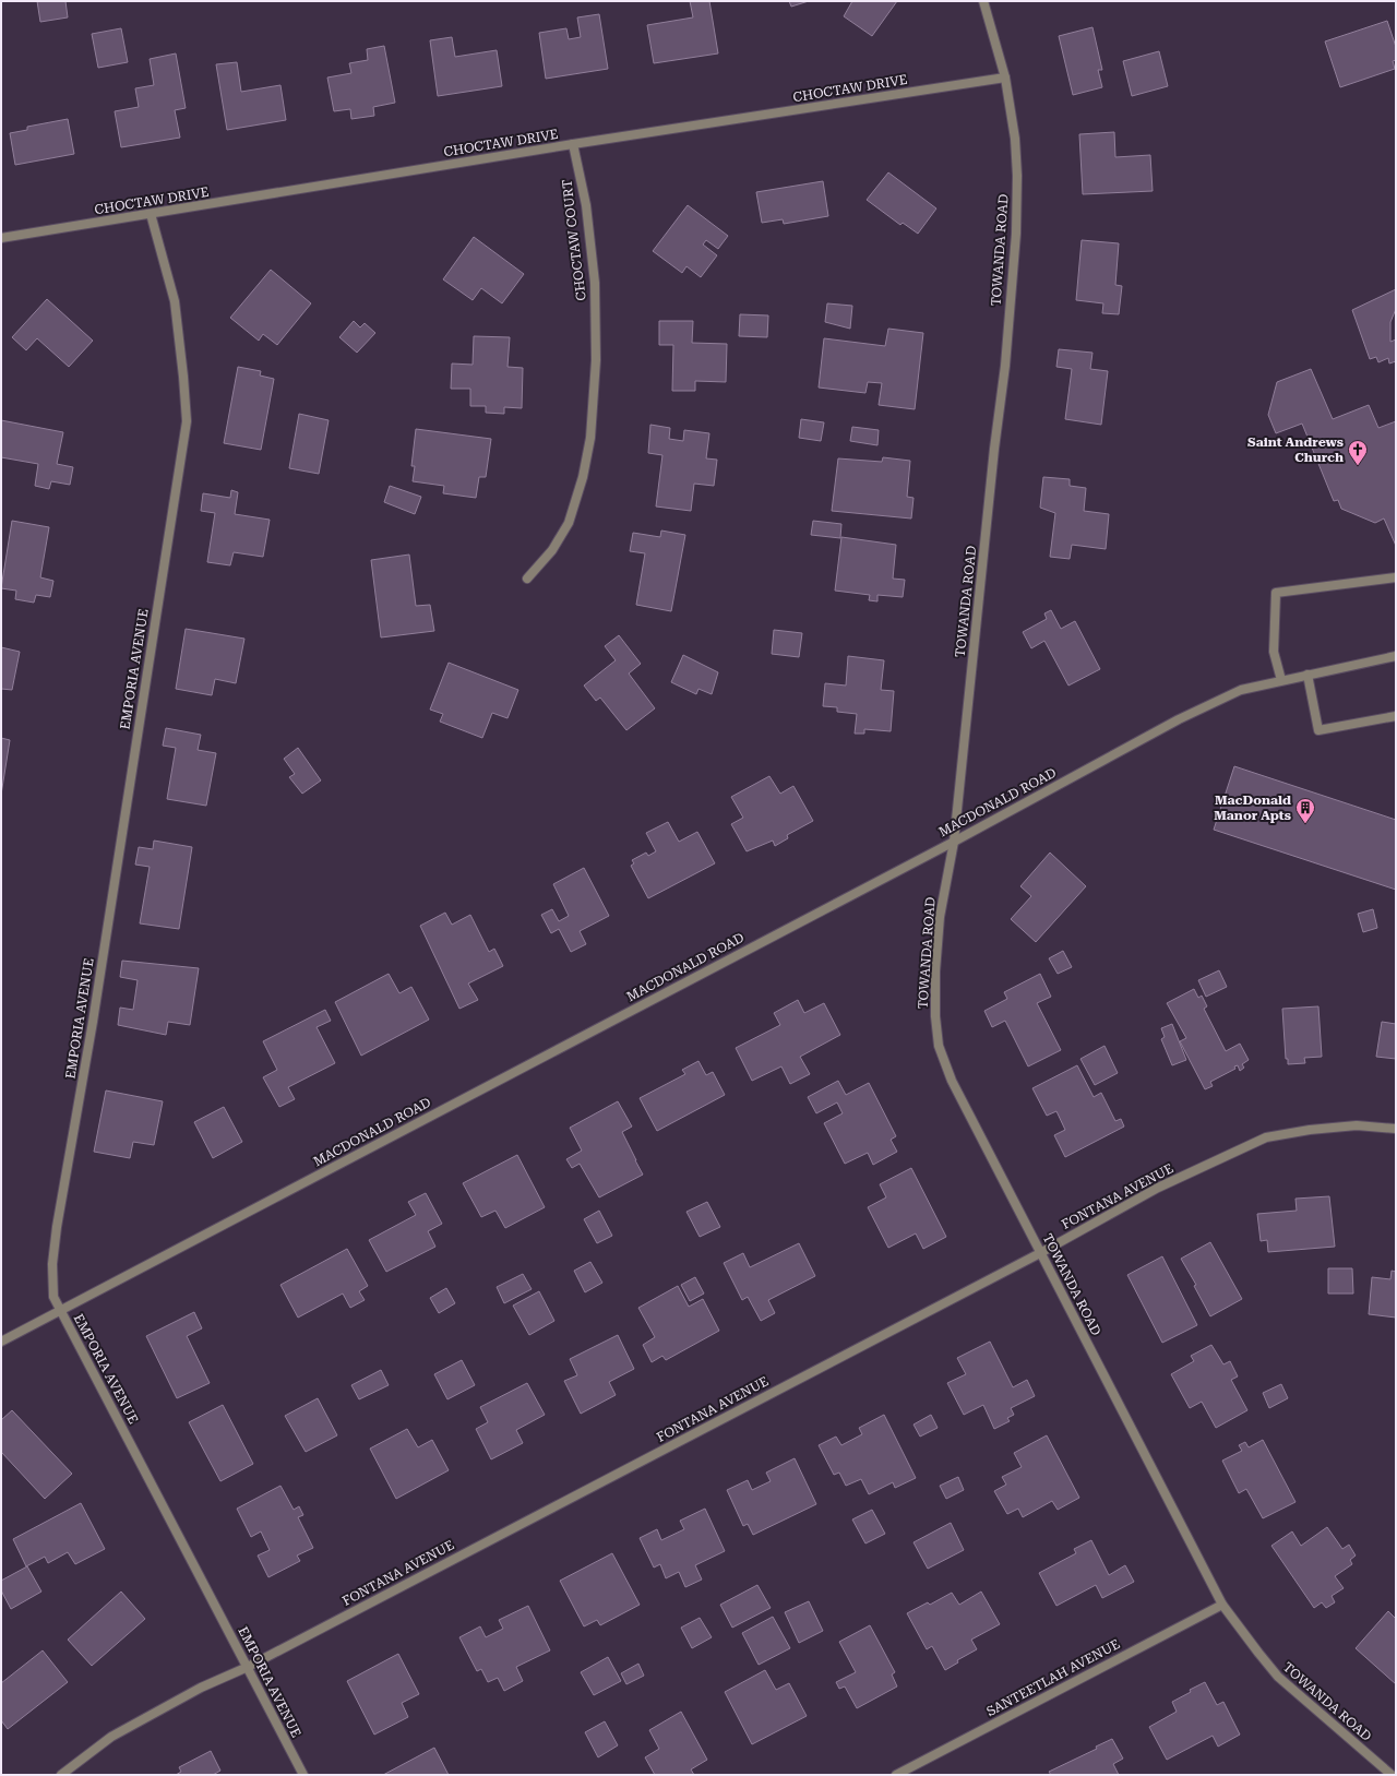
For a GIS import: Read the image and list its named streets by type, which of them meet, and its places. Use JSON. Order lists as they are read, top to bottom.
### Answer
{
  "streets": {
    "street": [
      "CHOCTAW DRIVE",
      "CHOCTAW COURT",
      "TOWANDA ROAD",
      "EMPORIA AVENUE",
      "MACDONALD ROAD",
      "FONTANA AVENUE",
      "SANTEETLAH AVENUE"
    ]
  },
  "crossings": [
    ["CHOCTAW DRIVE", "CHOCTAW COURT"],
    ["CHOCTAW DRIVE", "TOWANDA ROAD"],
    ["CHOCTAW DRIVE", "EMPORIA AVENUE"],
    ["TOWANDA ROAD", "MACDONALD ROAD"],
    ["TOWANDA ROAD", "FONTANA AVENUE"],
    ["TOWANDA ROAD", "SANTEETLAH AVENUE"],
    ["EMPORIA AVENUE", "MACDONALD ROAD"],
    ["EMPORIA AVENUE", "FONTANA AVENUE"]
  ],
  "places": {
    "church": ["Saint Andrews Church"],
    "building": ["MacDonald Manor Apts"]
  }
}
